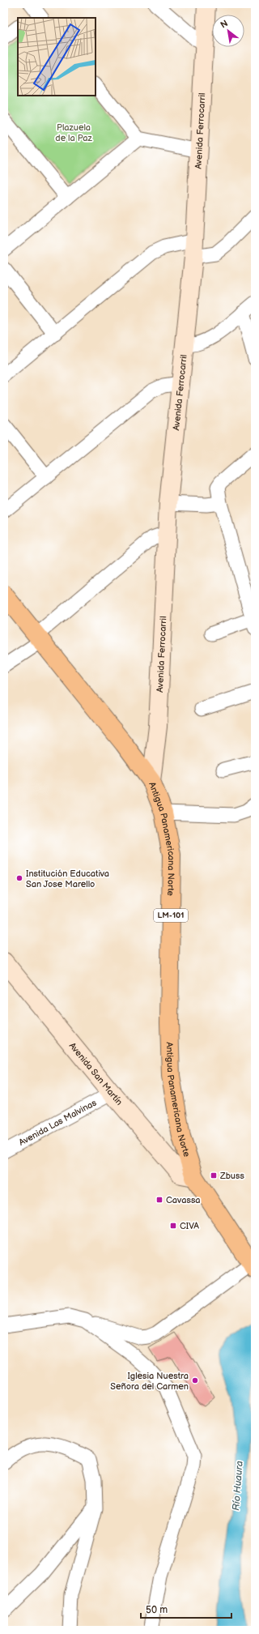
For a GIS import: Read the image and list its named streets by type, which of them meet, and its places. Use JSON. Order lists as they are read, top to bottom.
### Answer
{
  "streets": {
    "main road": [
      "Avenida Ferrocarril",
      "Antigua Panamericana Norte",
      "LM-101",
      "Avenida San Martín"
    ],
    "street": ["Avenida Las Malvinas"]
  },
  "crossings": [
    ["Avenida Ferrocarril", "Antigua Panamericana Norte"],
    ["Antigua Panamericana Norte", "Avenida San Martín"],
    ["Avenida San Martín", "Avenida Las Malvinas"]
  ],
  "water": ["Río Huaura"],
  "parks": ["Plazuela de la Paz"],
  "places": {
    "other": ["Institución Educativa San Jose Marello", "Iglesia Nuestra Señora del Carmen"],
    "transit": ["Zbuss", "Cavassa", "CIVA"]
  },
  "scale_bar": "50 m",
  "north": "top left"
}
